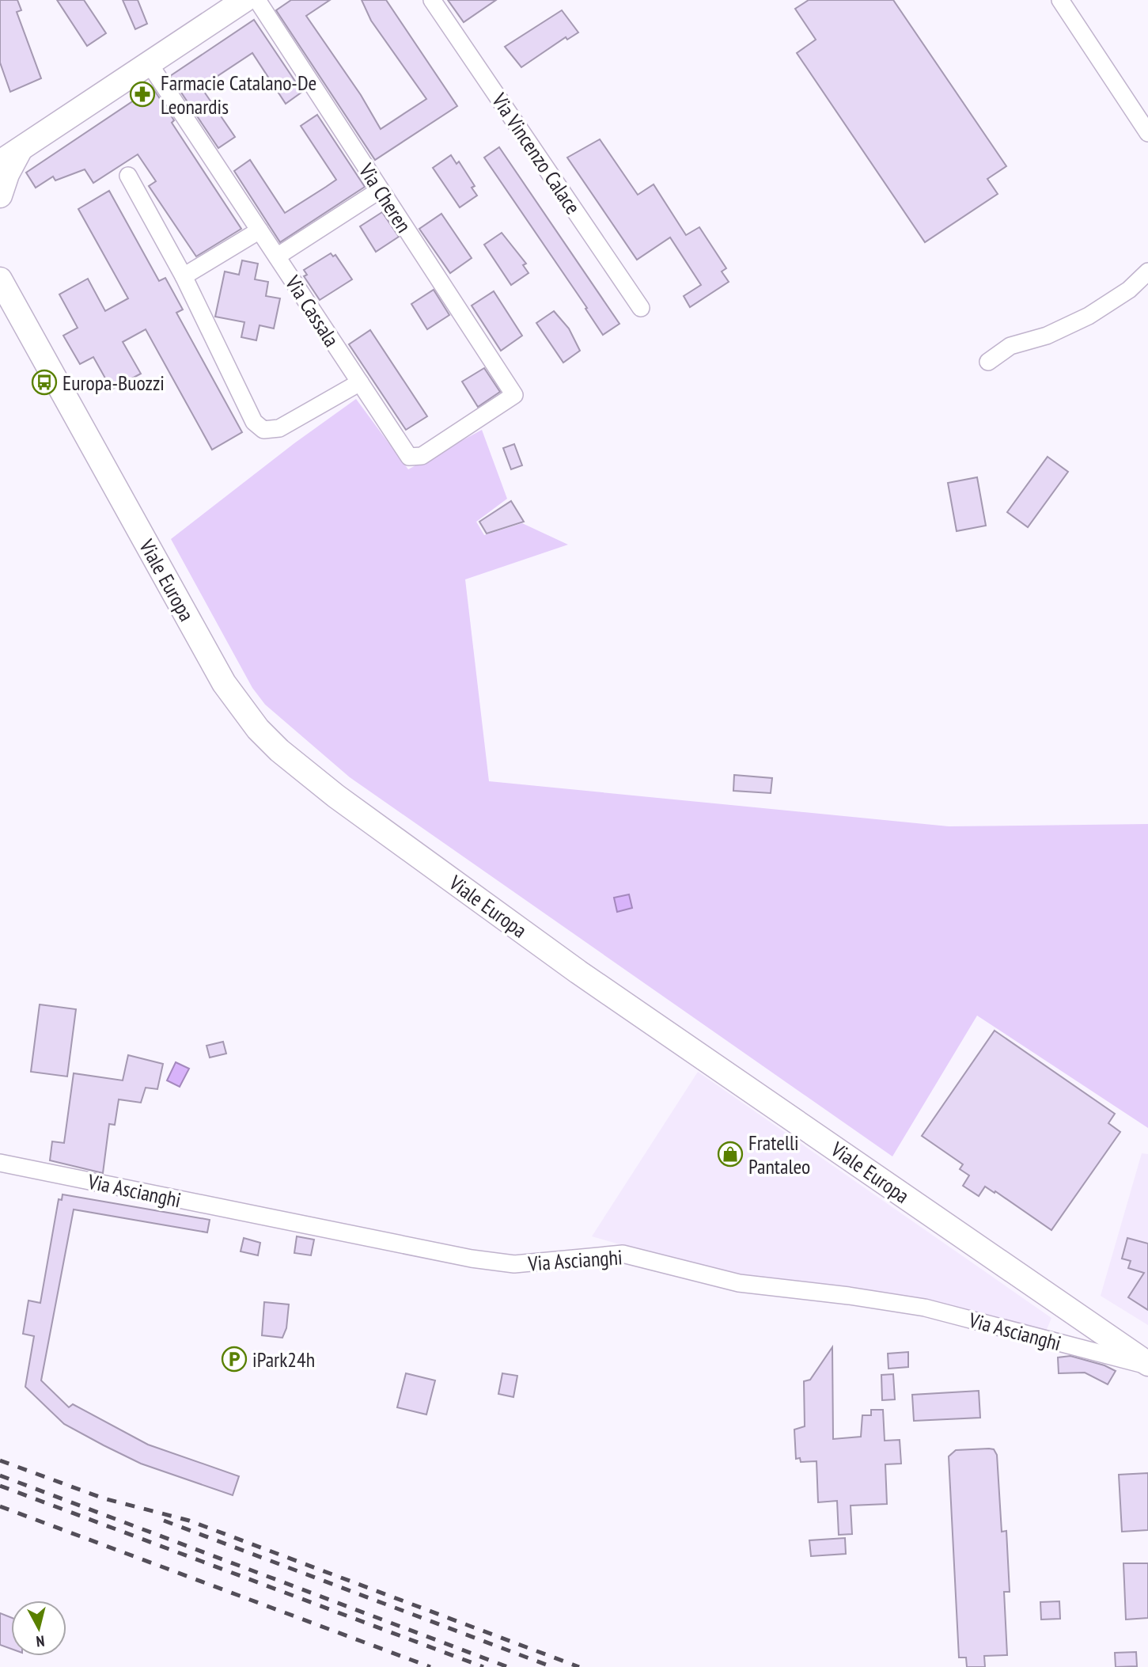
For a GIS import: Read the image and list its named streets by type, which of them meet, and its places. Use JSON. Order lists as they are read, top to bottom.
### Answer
{
  "streets": {
    "main road": ["Viale Europa"],
    "street": [
      "Via Vincenzo Calace",
      "Via Cheren",
      "Via Cassala",
      "Via Ascianghi"
    ]
  },
  "crossings": [
    ["Via Cheren", "Via Cassala"],
    ["Viale Europa", "Via Ascianghi"]
  ],
  "places": {
    "pharmacy": ["Farmacie Catalano-De Leonardis"],
    "bus stop": ["Europa-Buozzi"],
    "shop": ["Fratelli Pantaleo"],
    "parking": ["iPark24h"]
  },
  "north": "bottom"
}
